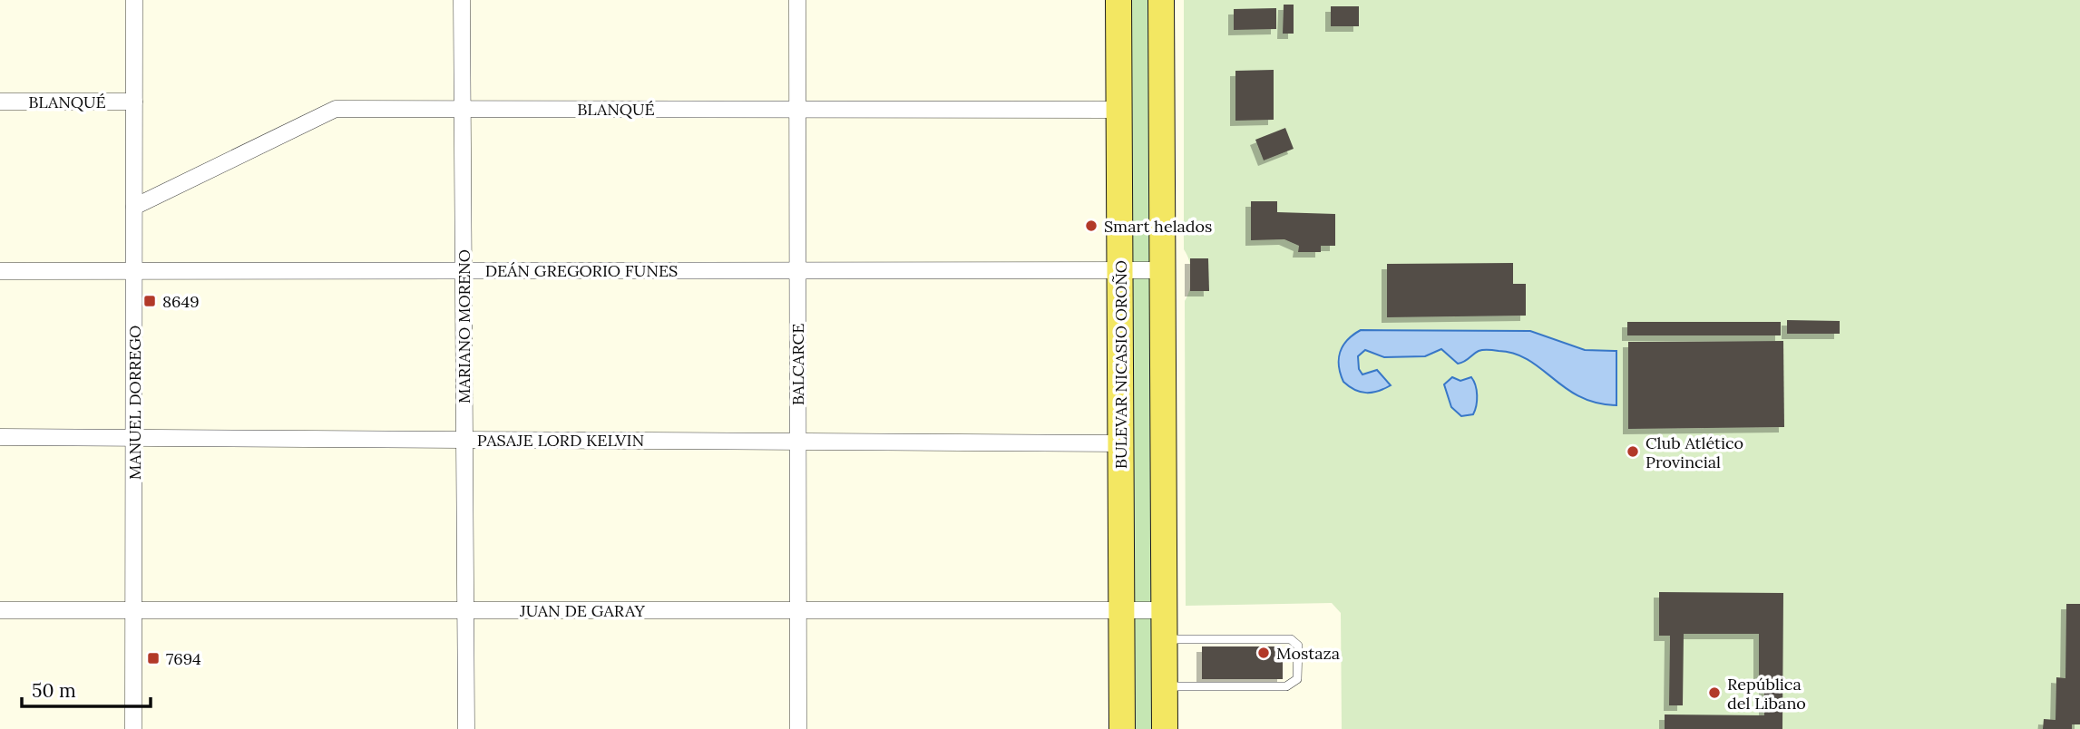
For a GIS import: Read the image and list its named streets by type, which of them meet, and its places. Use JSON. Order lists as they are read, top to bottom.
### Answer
{
  "streets": {
    "main road": ["BULEVAR NICASIO OROÑO"],
    "street": [
      "BLANQUÉ",
      "DEÁN GREGORIO FUNES",
      "MARIANO MORENO",
      "BALCARCE",
      "MANUEL DORREGO",
      "PASAJE LORD KELVIN",
      "JUAN DE GARAY"
    ]
  },
  "crossings": [
    ["BLANQUÉ", "MARIANO MORENO"],
    ["BLANQUÉ", "BALCARCE"],
    ["BLANQUÉ", "BULEVAR NICASIO OROÑO"],
    ["BLANQUÉ", "MANUEL DORREGO"],
    ["DEÁN GREGORIO FUNES", "MARIANO MORENO"],
    ["DEÁN GREGORIO FUNES", "BALCARCE"],
    ["DEÁN GREGORIO FUNES", "BULEVAR NICASIO OROÑO"],
    ["DEÁN GREGORIO FUNES", "MANUEL DORREGO"],
    ["MARIANO MORENO", "PASAJE LORD KELVIN"],
    ["MARIANO MORENO", "JUAN DE GARAY"],
    ["BALCARCE", "PASAJE LORD KELVIN"],
    ["BALCARCE", "JUAN DE GARAY"],
    ["BULEVAR NICASIO OROÑO", "PASAJE LORD KELVIN"],
    ["BULEVAR NICASIO OROÑO", "JUAN DE GARAY"],
    ["MANUEL DORREGO", "PASAJE LORD KELVIN"],
    ["MANUEL DORREGO", "JUAN DE GARAY"]
  ],
  "places": {
    "other": [
      "Smart helados",
      "Club Atlético Provincial",
      "Mostaza",
      "República del Libano"
    ],
    "transit": ["8649", "7694"]
  },
  "scale_bar": "50 m"
}
